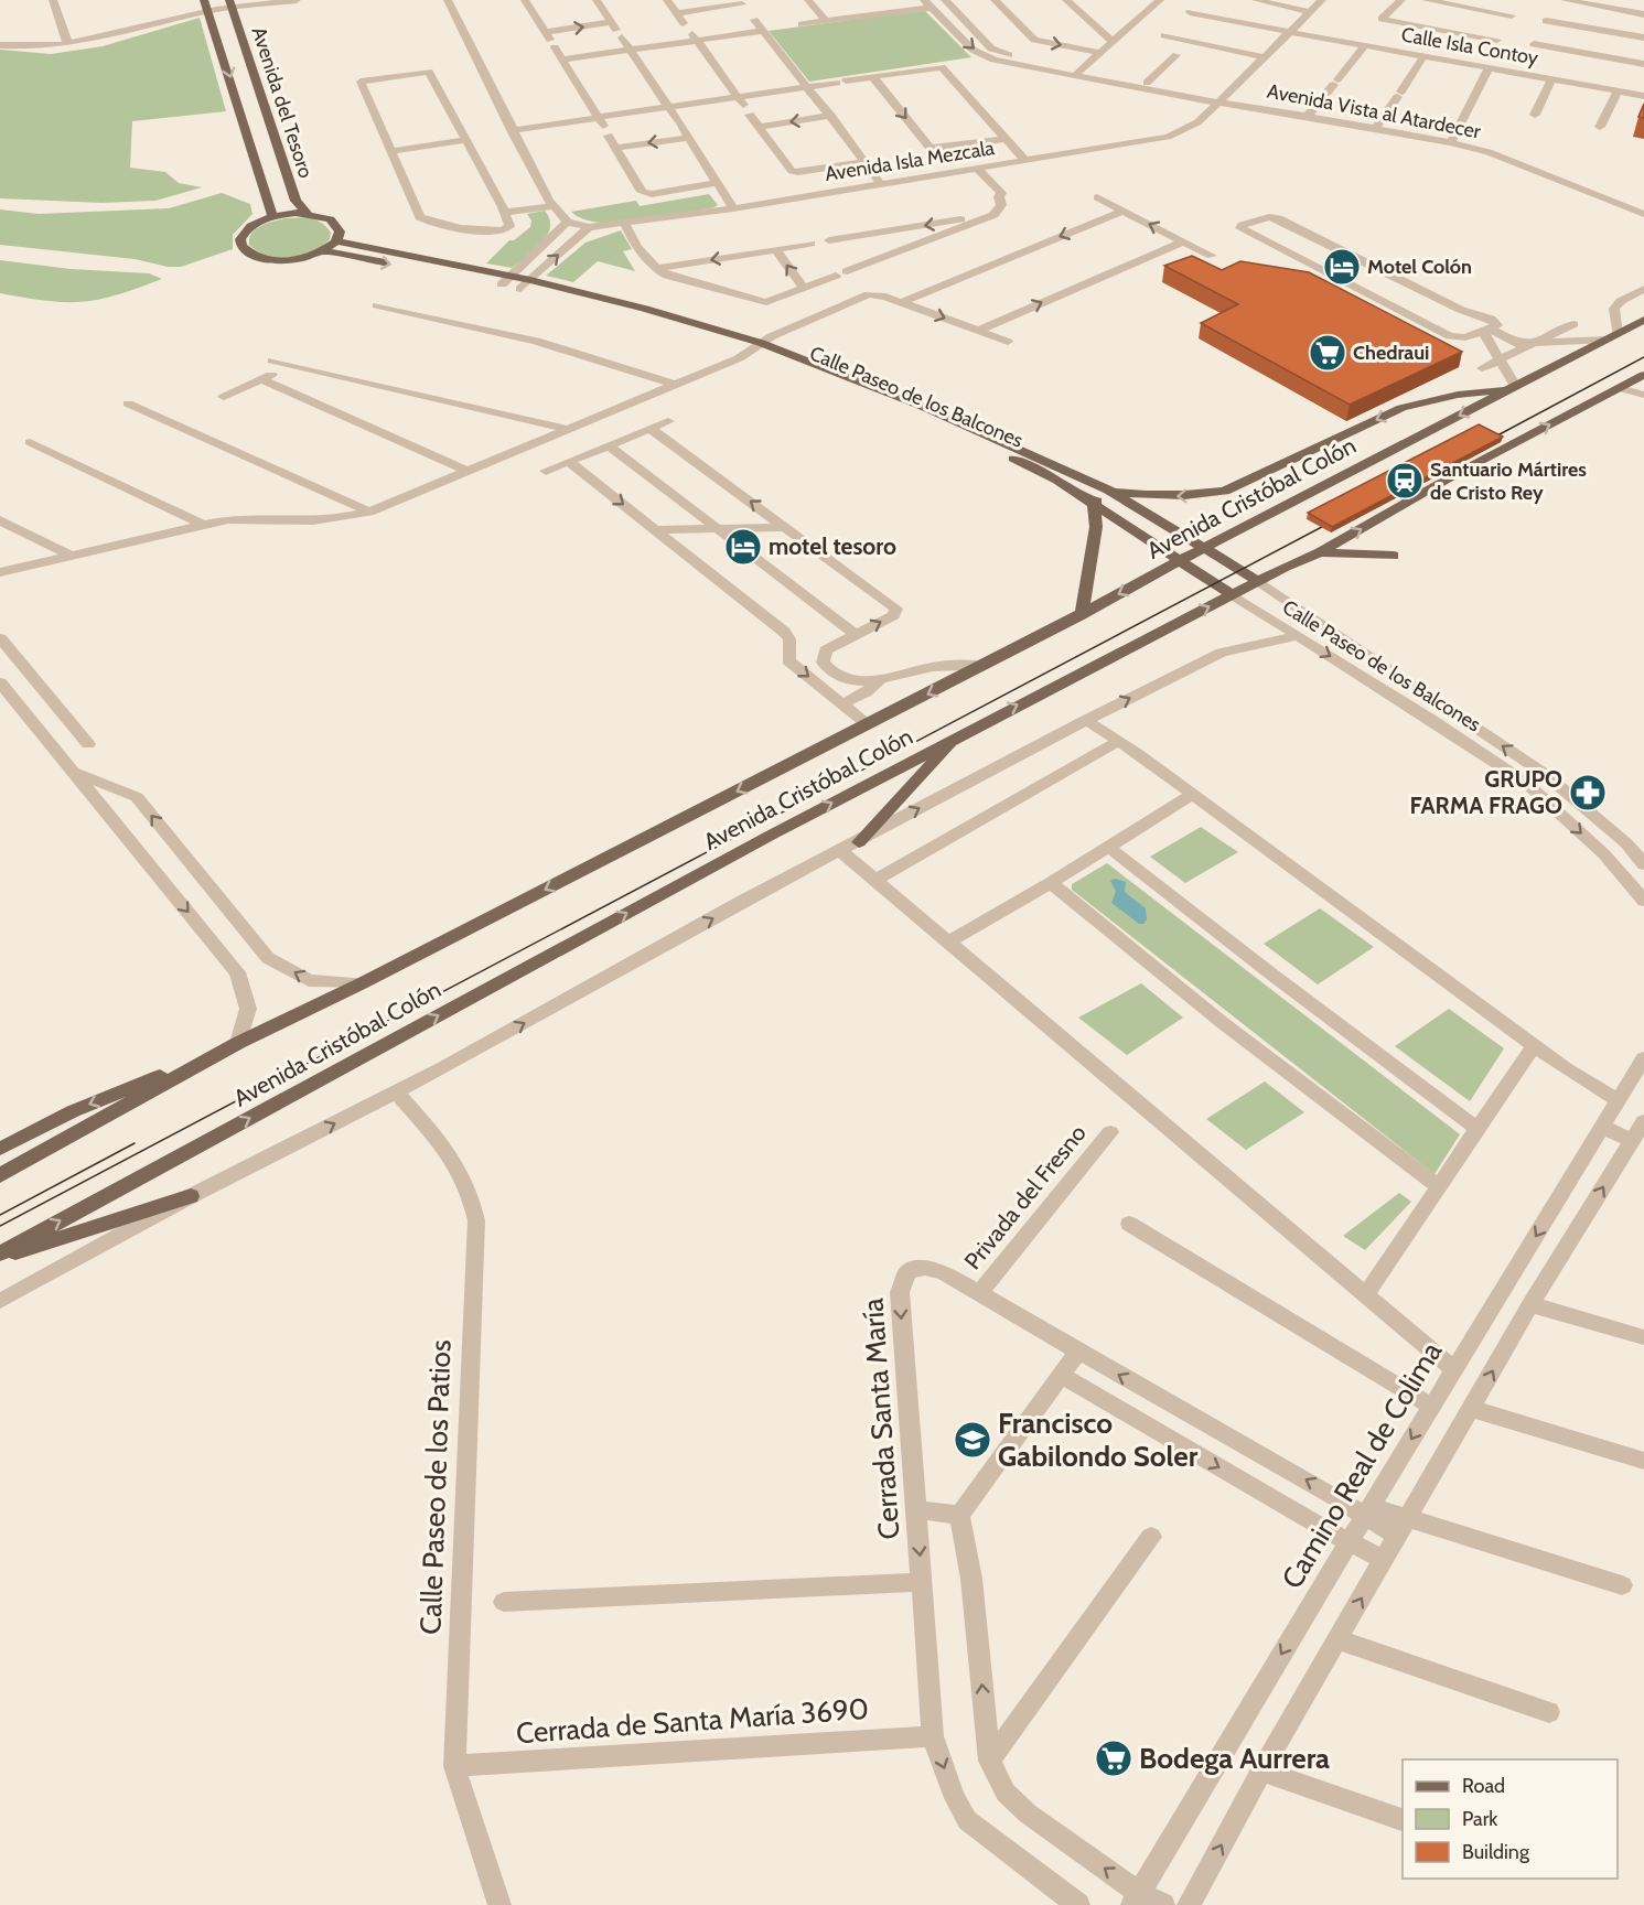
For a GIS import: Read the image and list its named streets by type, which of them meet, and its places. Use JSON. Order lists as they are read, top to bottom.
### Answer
{
  "streets": {
    "main road": ["Avenida del Tesoro", "Calle Paseo de los Balcones", "Avenida Cristóbal Colón"],
    "street": [
      "Calle Isla Contoy",
      "Avenida Vista al Atardecer",
      "Avenida Isla Mezcala",
      "Privada del Fresno",
      "Cerrada Santa María",
      "Camino Real de Colima",
      "Calle Paseo de los Patios",
      "Cerrada de Santa María 3690"
    ]
  },
  "crossings": [
    ["Calle Isla Contoy", "Avenida Isla Mezcala"],
    ["Avenida Vista al Atardecer", "Avenida Isla Mezcala"],
    ["Calle Paseo de los Balcones", "Avenida Cristóbal Colón"],
    ["Privada del Fresno", "Cerrada Santa María"],
    ["Cerrada Santa María", "Camino Real de Colima"],
    ["Cerrada Santa María", "Cerrada de Santa María 3690"],
    ["Calle Paseo de los Patios", "Cerrada de Santa María 3690"]
  ],
  "places": {
    "hotel": ["Motel Colón", "motel tesoro"],
    "supermarket": ["Chedraui", "Bodega Aurrera"],
    "station": ["Santuario Mártires de Cristo Rey"],
    "pharmacy": ["GRUPO FARMA FRAGO"],
    "school or university": ["Francisco Gabilondo Soler"]
  },
  "legend": ["Road", "Park", "Building"]
}
